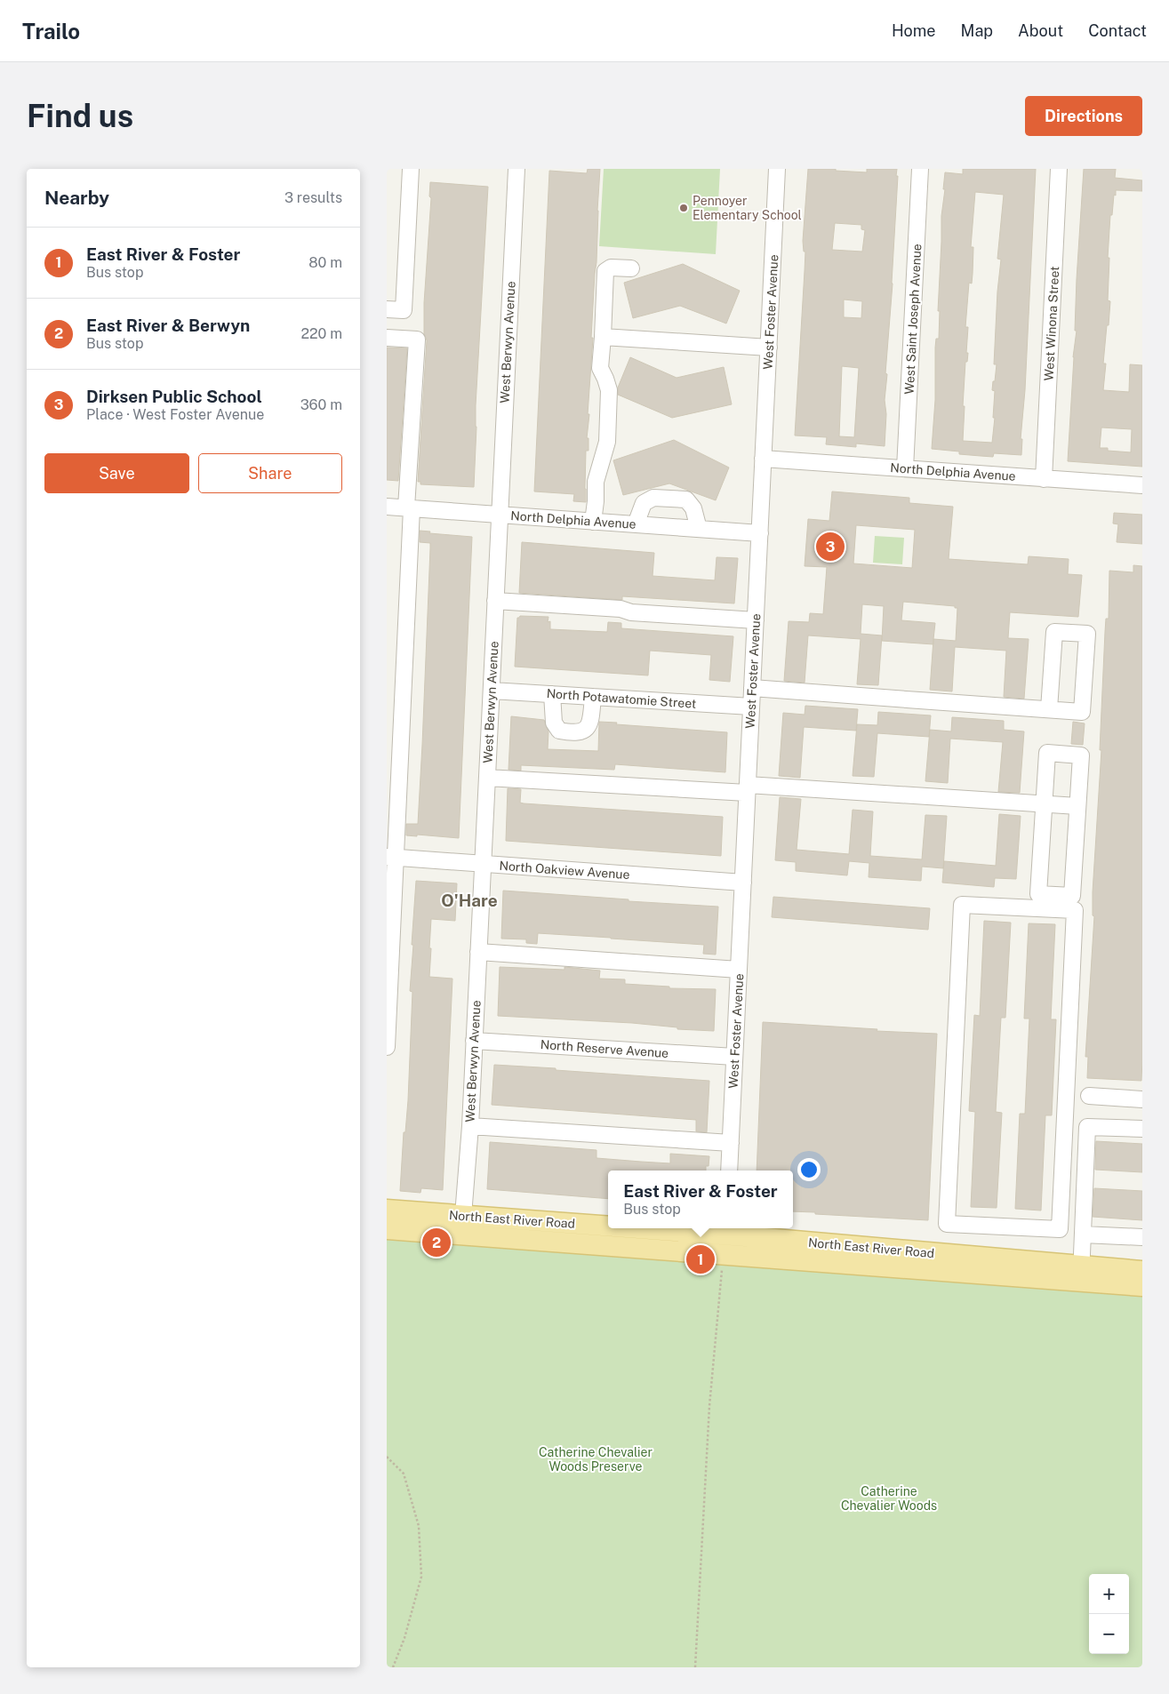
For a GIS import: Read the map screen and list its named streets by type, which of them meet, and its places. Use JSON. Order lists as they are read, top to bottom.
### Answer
{
  "streets": {
    "main road": ["North East River Road"],
    "street": [
      "West Foster Avenue",
      "West Saint Joseph Avenue",
      "West Winona Street",
      "West Berwyn Avenue",
      "North Delphia Avenue",
      "North Potawatomie Street",
      "North Oakview Avenue",
      "North Reserve Avenue"
    ]
  },
  "crossings": [
    ["West Foster Avenue", "North Delphia Avenue"],
    ["West Foster Avenue", "North Potawatomie Street"],
    ["West Foster Avenue", "North Oakview Avenue"],
    ["West Foster Avenue", "North Reserve Avenue"],
    ["West Saint Joseph Avenue", "North Delphia Avenue"],
    ["West Winona Street", "North Delphia Avenue"],
    ["West Berwyn Avenue", "North Delphia Avenue"],
    ["West Berwyn Avenue", "North Potawatomie Street"],
    ["West Berwyn Avenue", "North Oakview Avenue"],
    ["West Berwyn Avenue", "North Reserve Avenue"],
    ["West Berwyn Avenue", "North East River Road"]
  ],
  "districts": ["O'Hare"],
  "parks": ["Catherine Chevalier Woods Preserve", "Catherine Chevalier Woods"],
  "places": ["Pennoyer Elementary School"],
  "page": {
    "header": "Trailo",
    "nav": [
      "Home",
      "Map",
      "About",
      "Contact"
    ],
    "buttons": [
      "Directions",
      ["Save", "Share"]
    ],
    "title": "Find us",
    "heading": ["Nearby", "3 results"],
    "list": [
      {
        "mark": "1",
        "name": "East River & Foster",
        "note": "Bus stop",
        "value": "80 m"
      },
      {
        "mark": "2",
        "name": "East River & Berwyn",
        "note": "Bus stop",
        "value": "220 m"
      },
      {
        "mark": "3",
        "name": "Dirksen Public School",
        "note": "Place · West Foster Avenue",
        "value": "360 m"
      }
    ],
    "pins": ["3", "2", "1"],
    "popup": ["East River & Foster", "Bus stop"],
    "map_buttons": ["+", "−"]
  }
}
